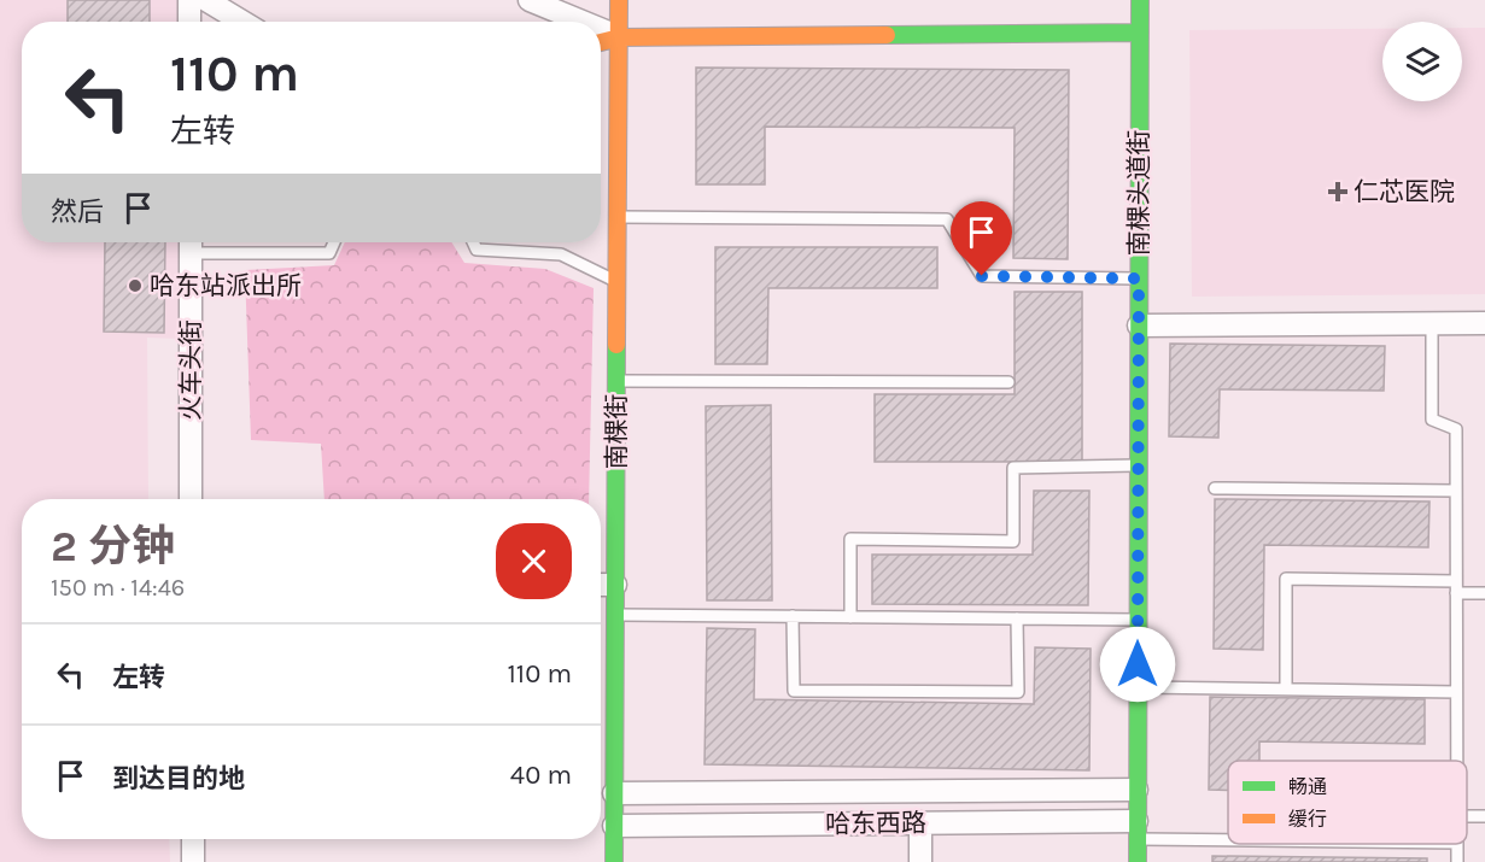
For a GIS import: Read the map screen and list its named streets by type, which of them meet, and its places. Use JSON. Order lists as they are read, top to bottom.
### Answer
{
  "streets": {
    "street": [
      "南棵头道街",
      "火车头街",
      "南棵街",
      "哈东西路"
    ]
  },
  "crossings": [
    ["南棵头道街", "哈东西路"],
    ["南棵街", "哈东西路"]
  ],
  "places": {
    "health": ["仁芯医院"],
    "other": ["哈东站派出所"]
  },
  "legend": ["畅通", "缓行"],
  "page": {
    "turn": ["110 m", "左转"],
    "then": "然后",
    "heading": ["2 分钟", "150 m · 14:46"],
    "list": [
      {
        "name": "左转",
        "value": "110 m"
      },
      {
        "name": "到达目的地",
        "value": "40 m"
      }
    ]
  }
}
